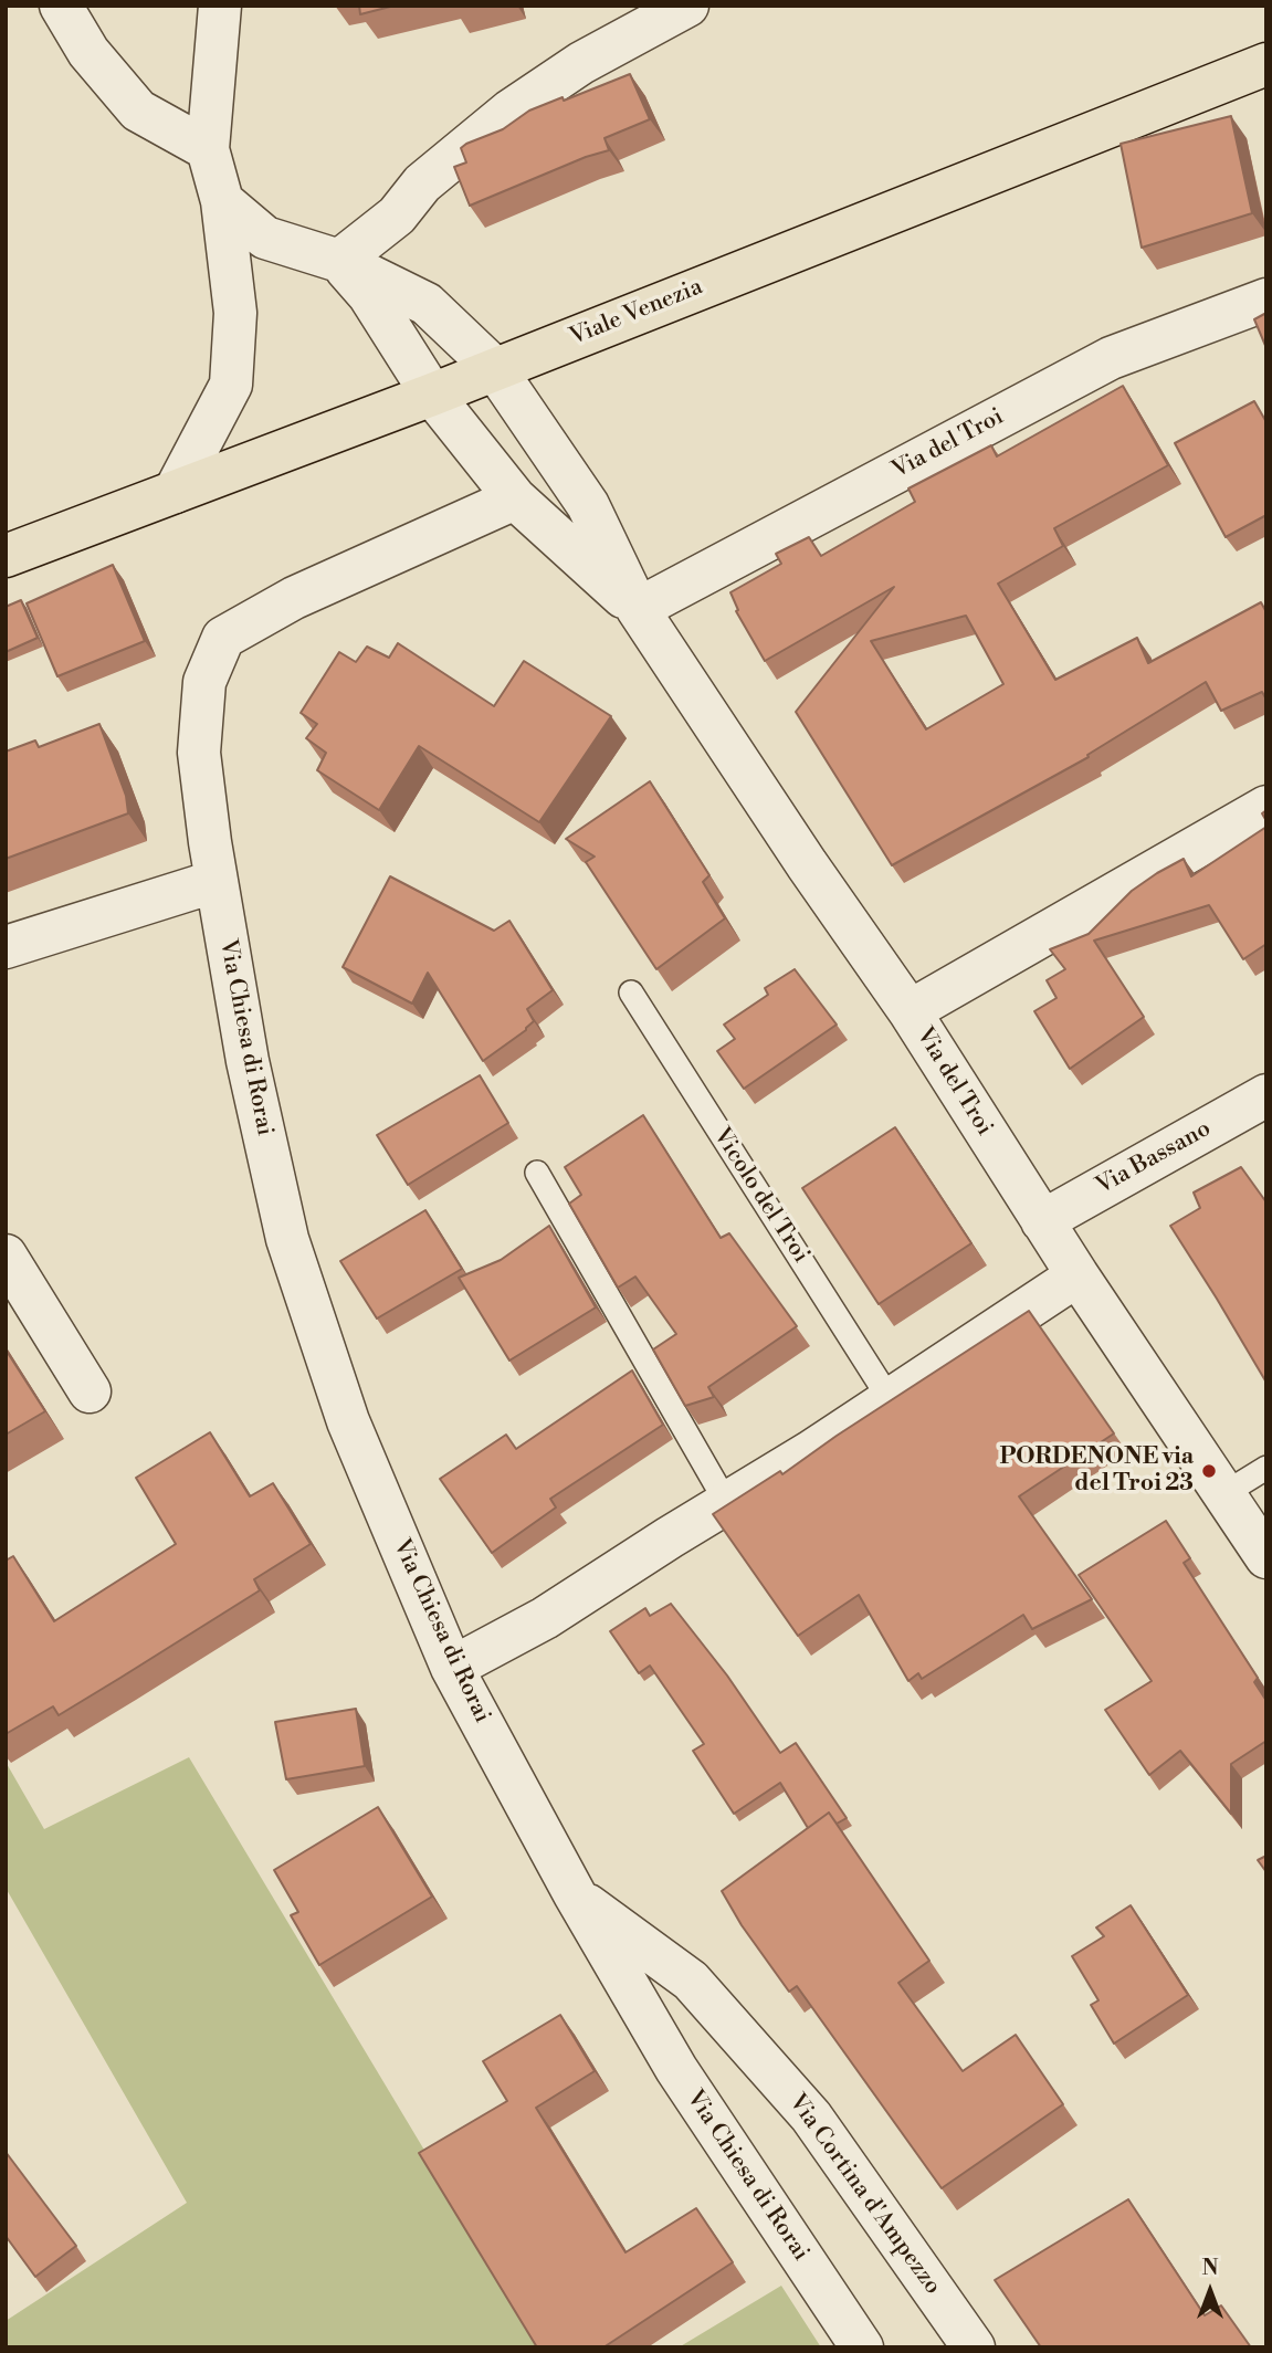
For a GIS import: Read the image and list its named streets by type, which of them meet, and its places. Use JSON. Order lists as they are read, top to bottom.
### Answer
{
  "streets": {
    "main road": ["Viale Venezia"],
    "street": [
      "Via del Troi",
      "Via Chiesa di Rorai",
      "Via Bassano",
      "Via Cortina d'Ampezzo"
    ],
    "lane": ["Vicolo del Troi"]
  },
  "crossings": [
    ["Viale Venezia", "Via del Troi"],
    ["Via del Troi", "Via Chiesa di Rorai"],
    ["Via del Troi", "Via Bassano"],
    ["Via Chiesa di Rorai", "Via Cortina d'Ampezzo"]
  ],
  "places": ["PORDENONE via del Troi 23"],
  "north": "top"
}
